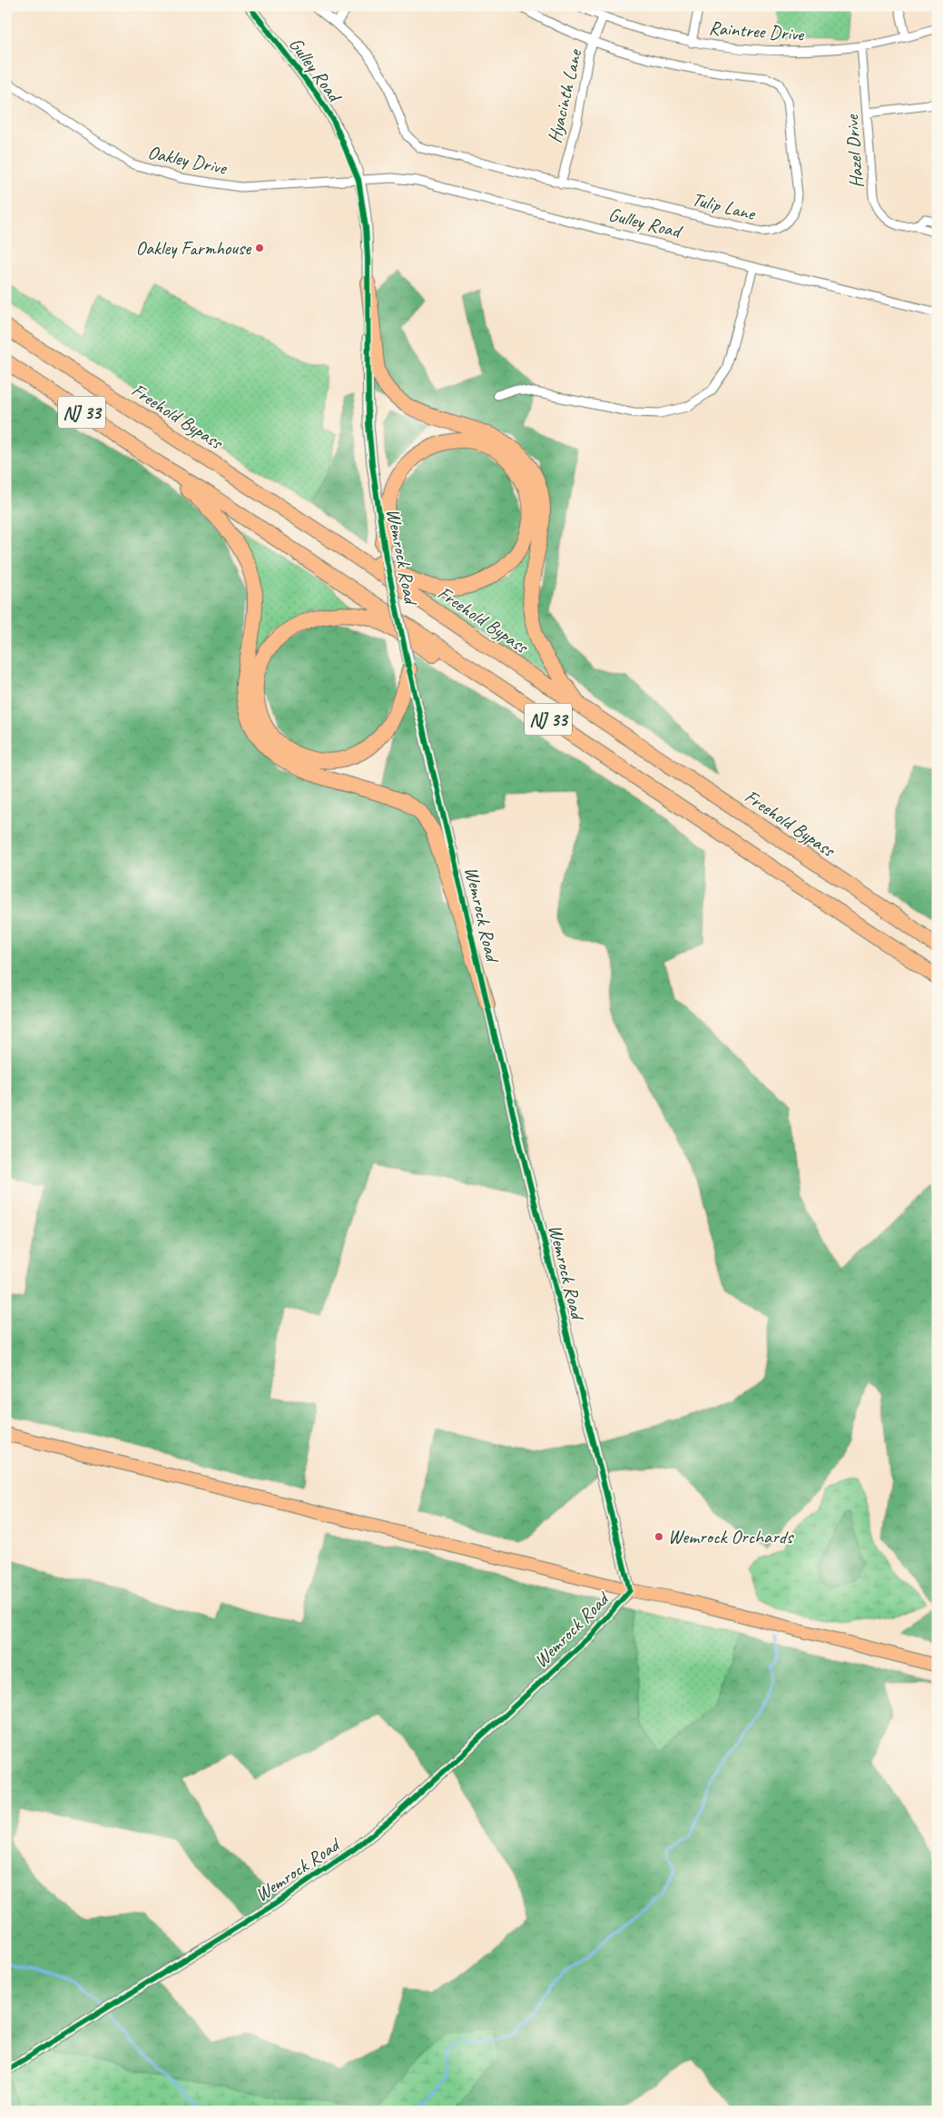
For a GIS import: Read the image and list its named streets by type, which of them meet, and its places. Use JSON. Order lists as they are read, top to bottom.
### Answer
{
  "streets": {
    "highway": ["NJ 33", "Freehold Bypass"],
    "street": [
      "Raintree Drive",
      "Gulley Road",
      "Hyacinth Lane",
      "Hazel Drive",
      "Oakley Drive",
      "Tulip Lane",
      "Wemrock Road"
    ]
  },
  "crossings": [
    ["Raintree Drive", "Hyacinth Lane"],
    ["Raintree Drive", "Hazel Drive"],
    ["Gulley Road", "Oakley Drive"],
    ["Gulley Road", "Wemrock Road"],
    ["Hyacinth Lane", "Tulip Lane"],
    ["Oakley Drive", "Wemrock Road"]
  ],
  "places": ["Oakley Farmhouse", "Wemrock Orchards"]
}
